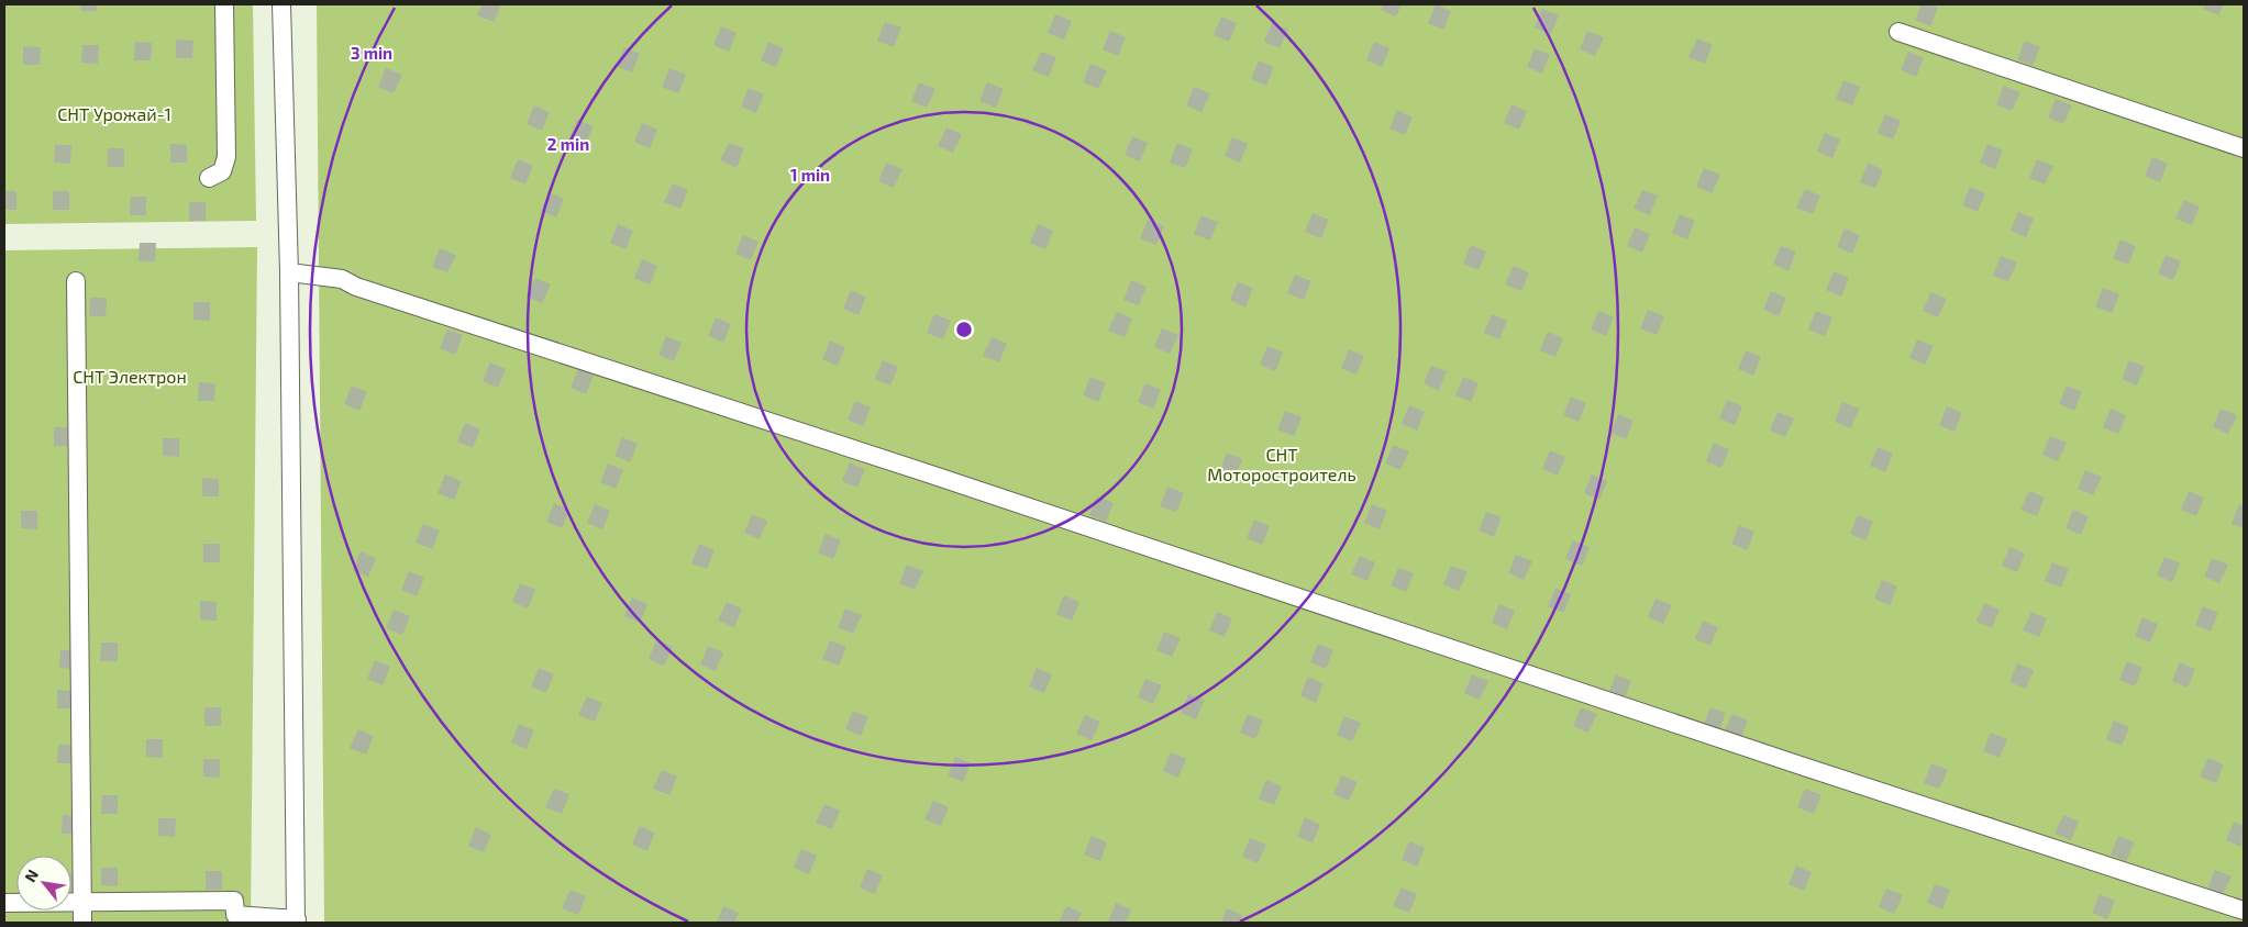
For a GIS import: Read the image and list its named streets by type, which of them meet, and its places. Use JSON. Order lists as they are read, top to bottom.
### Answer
{
  "parks": ["СНТ Урожай-1", "СНТ Электрон", "СНТ Моторостроитель"],
  "north": "top left",
  "rings": ["3 min", "2 min", "1 min"]
}
